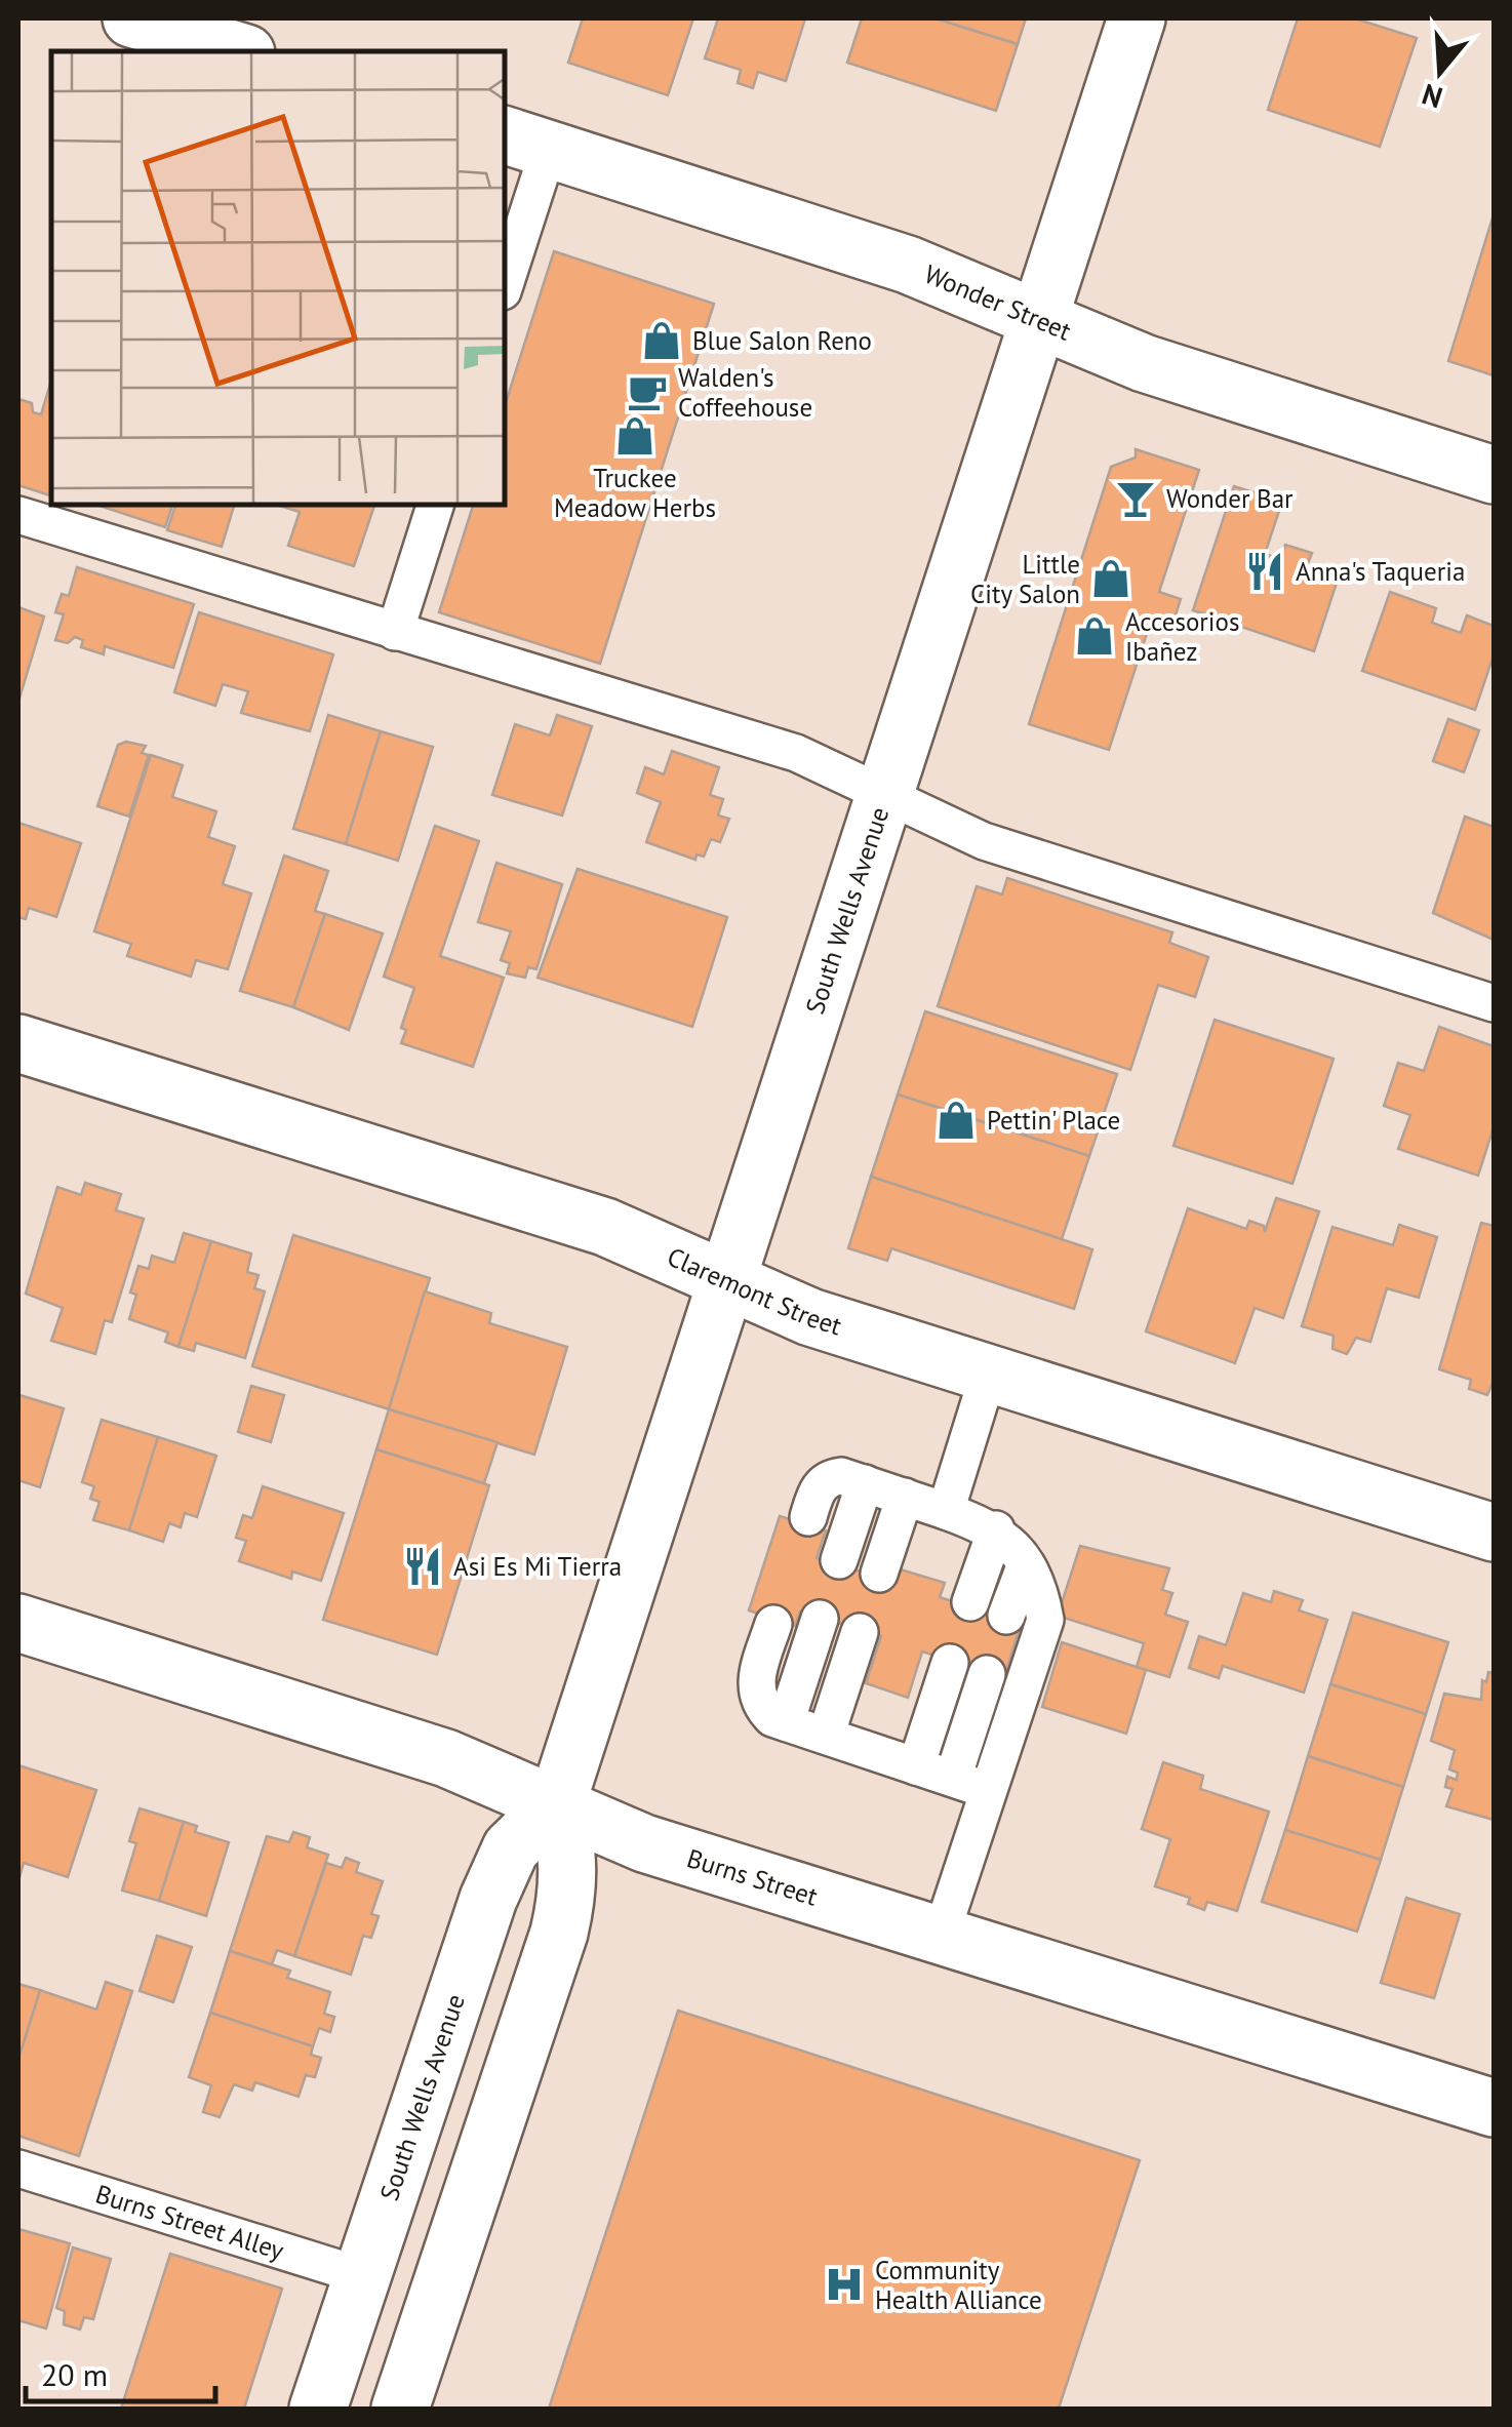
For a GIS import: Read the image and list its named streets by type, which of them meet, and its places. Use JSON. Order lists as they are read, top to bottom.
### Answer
{
  "streets": {
    "street": [
      "Wonder Street",
      "South Wells Avenue",
      "Claremont Street",
      "Burns Street"
    ],
    "lane": ["Burns Street Alley"]
  },
  "crossings": [
    ["Wonder Street", "South Wells Avenue"],
    ["South Wells Avenue", "Claremont Street"],
    ["South Wells Avenue", "Burns Street"],
    ["South Wells Avenue", "Burns Street Alley"]
  ],
  "places": {
    "shop": [
      "Blue Salon Reno",
      "Truckee Meadow Herbs",
      "Little City Salon",
      "Accesorios Ibañez",
      "Pettin' Place"
    ],
    "cafe": ["Walden's Coffeehouse"],
    "bar": ["Wonder Bar"],
    "restaurant": ["Anna's Taqueria", "Asi Es Mi Tierra"],
    "hospital": ["Community Health Alliance"]
  },
  "scale_bar": "20 m",
  "north": "bottom"
}
